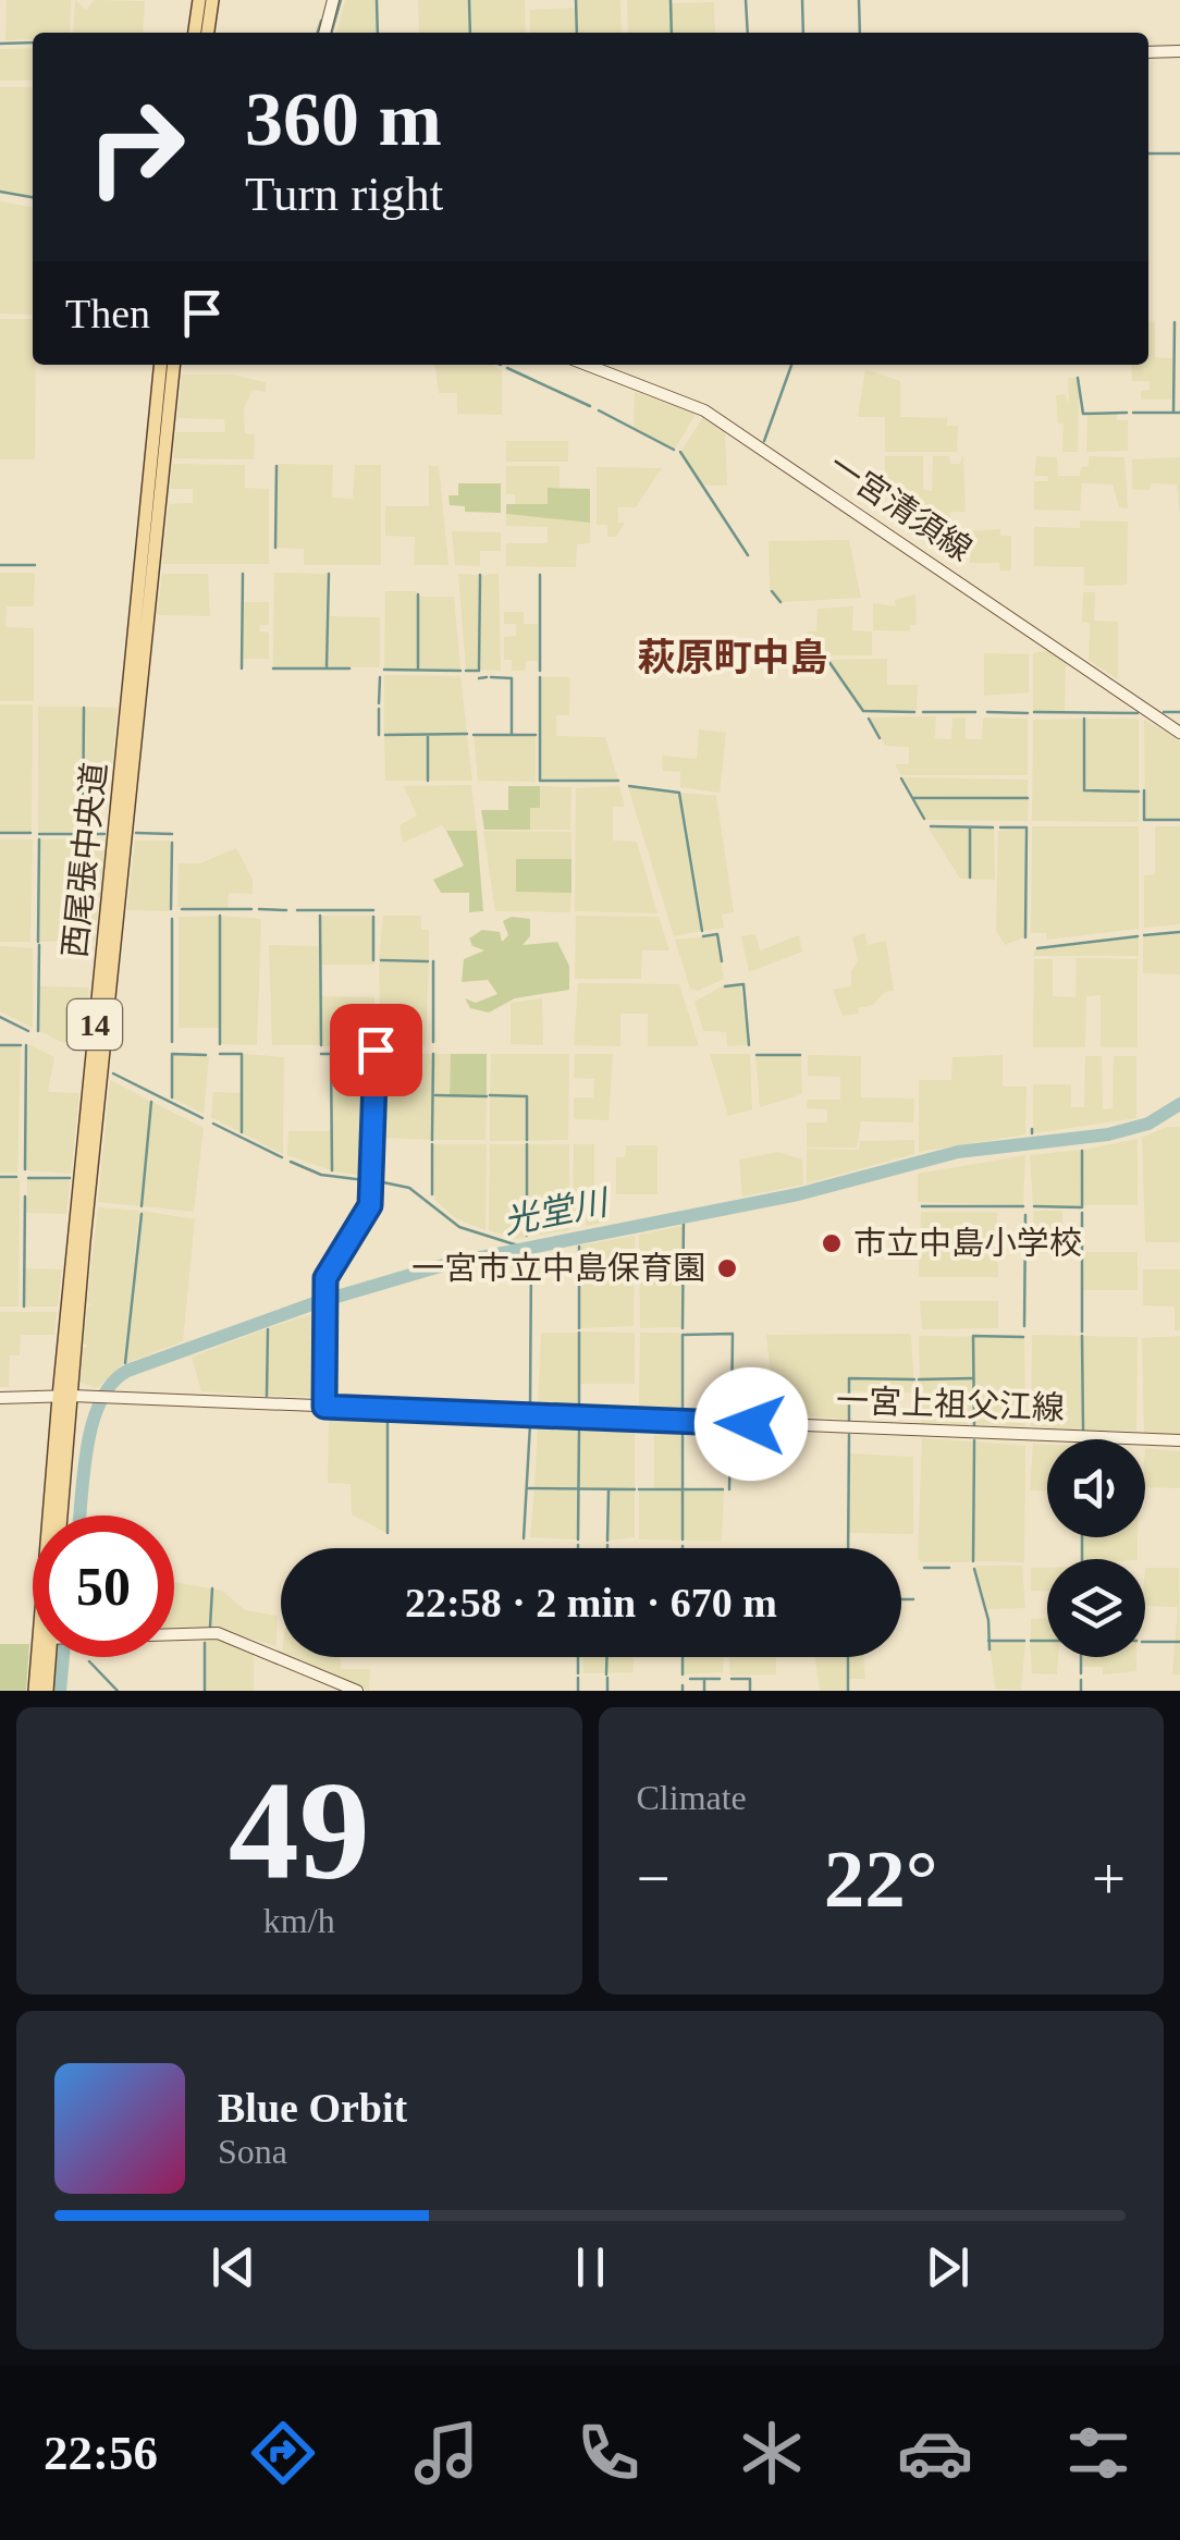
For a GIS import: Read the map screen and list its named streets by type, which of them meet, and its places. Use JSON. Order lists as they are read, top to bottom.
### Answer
{
  "streets": {
    "main road": [
      "一宮清須線",
      "西尾張中央道",
      "14",
      "一宮上祖父江線"
    ]
  },
  "crossings": [
    ["西尾張中央道", "一宮上祖父江線"]
  ],
  "districts": ["萩原町中島"],
  "water": ["光堂川"],
  "places": ["市立中島小学校", "一宮市立中島保育園"],
  "page": {
    "turn": ["360 m", "Turn right"],
    "then": "Then",
    "limit": "50",
    "trip": "22:58 · 2 min · 670 m",
    "tile": [
      ["49", "km/h"],
      "Climate"
    ],
    "heat": ["−", "22°", "+"],
    "song": ["Blue Orbit", "Sona"],
    "tabs": "22:56"
  }
}
